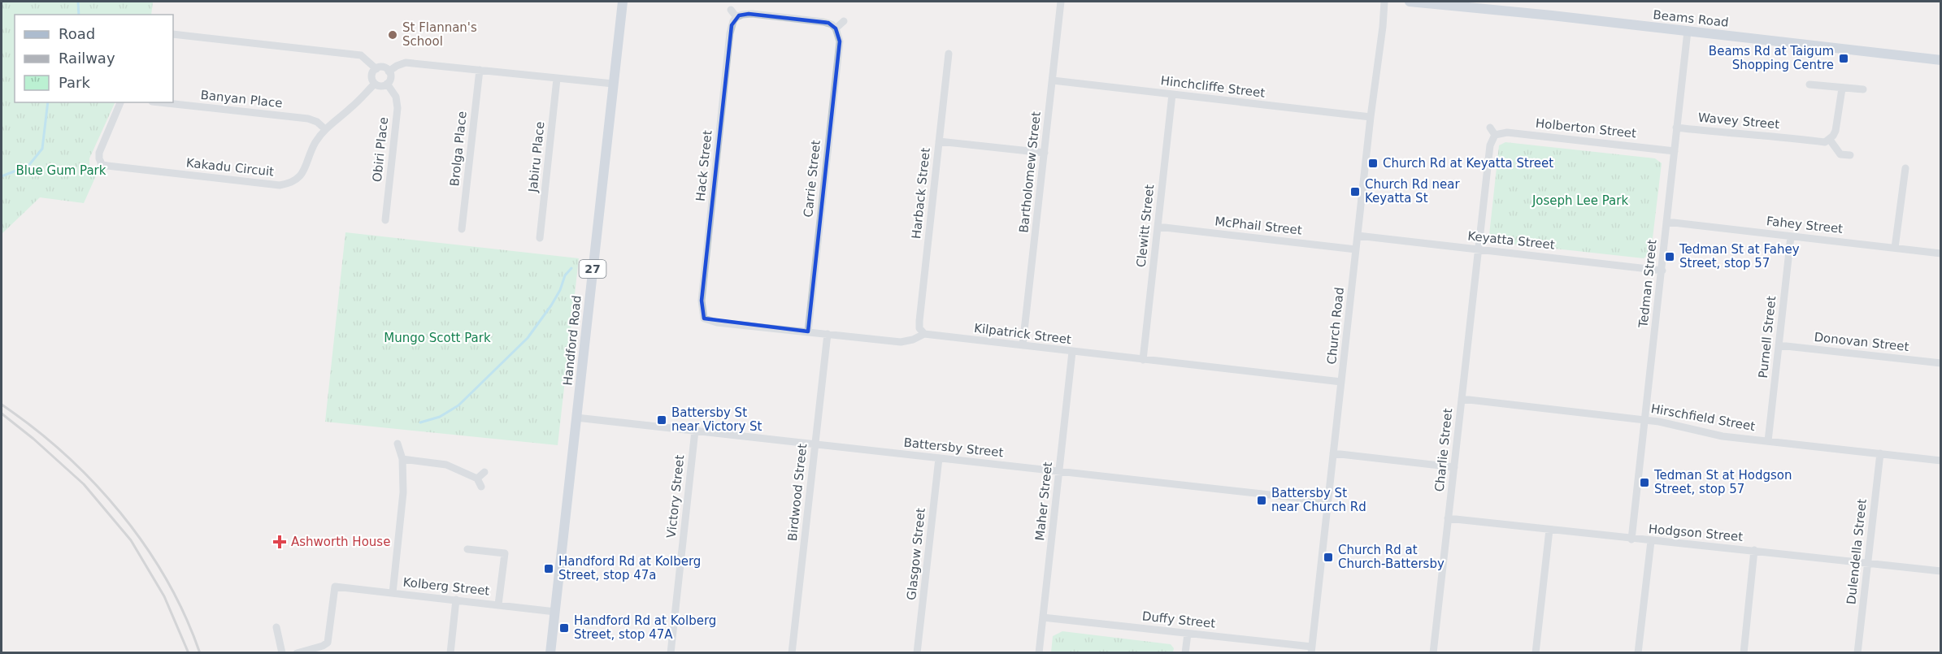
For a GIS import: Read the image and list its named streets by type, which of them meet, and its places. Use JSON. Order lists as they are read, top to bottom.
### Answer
{
  "streets": {
    "main road": ["Beams Road", "27", "Handford Road"],
    "street": [
      "Hinchcliffe Street",
      "Banyan Place",
      "Wavey Street",
      "Holberton Street",
      "Brolga Place",
      "Obiri Place",
      "Jabiru Place",
      "Hack Street",
      "Kakadu Circuit",
      "Bartholomew Street",
      "Carrie Street",
      "Harback Street",
      "Fahey Street",
      "Clewitt Street",
      "McPhail Street",
      "Keyatta Street",
      "Tedman Street",
      "Church Road",
      "Kilpatrick Street",
      "Purnell Street",
      "Donovan Street",
      "Hirschfield Street",
      "Battersby Street",
      "Charlie Street",
      "Birdwood Street",
      "Victory Street",
      "Maher Street",
      "Hodgson Street",
      "Dulendella Street",
      "Glasgow Street",
      "Kolberg Street",
      "Duffy Street"
    ]
  },
  "crossings": [
    ["Beams Road", "Tedman Street"],
    ["Hinchcliffe Street", "Bartholomew Street"],
    ["Hinchcliffe Street", "Clewitt Street"],
    ["Hinchcliffe Street", "Church Road"],
    ["Banyan Place", "Kakadu Circuit"],
    ["Wavey Street", "Tedman Street"],
    ["Holberton Street", "Keyatta Street"],
    ["Holberton Street", "Tedman Street"],
    ["Holberton Street", "Charlie Street"],
    ["Obiri Place", "Kakadu Circuit"],
    ["Hack Street", "Kilpatrick Street"],
    ["Bartholomew Street", "Kilpatrick Street"],
    ["Carrie Street", "Kilpatrick Street"],
    ["Harback Street", "Kilpatrick Street"],
    ["Fahey Street", "Tedman Street"],
    ["Fahey Street", "Purnell Street"],
    ["Clewitt Street", "McPhail Street"],
    ["Clewitt Street", "Kilpatrick Street"],
    ["McPhail Street", "Church Road"],
    ["Keyatta Street", "Tedman Street"],
    ["Keyatta Street", "Church Road"],
    ["Keyatta Street", "Charlie Street"],
    ["Tedman Street", "Hirschfield Street"],
    ["Tedman Street", "Hodgson Street"],
    ["Church Road", "Kilpatrick Street"],
    ["Church Road", "Battersby Street"],
    ["Church Road", "Duffy Street"],
    ["Kilpatrick Street", "Birdwood Street"],
    ["Kilpatrick Street", "Maher Street"],
    ["Purnell Street", "Donovan Street"],
    ["Purnell Street", "Hirschfield Street"],
    ["Handford Road", "Battersby Street"],
    ["Handford Road", "Kolberg Street"],
    ["Hirschfield Street", "Charlie Street"],
    ["Hirschfield Street", "Dulendella Street"],
    ["Battersby Street", "Birdwood Street"],
    ["Battersby Street", "Victory Street"],
    ["Battersby Street", "Maher Street"],
    ["Battersby Street", "Glasgow Street"],
    ["Charlie Street", "Hodgson Street"],
    ["Maher Street", "Duffy Street"],
    ["Hodgson Street", "Dulendella Street"]
  ],
  "parks": ["Blue Gum Park", "Joseph Lee Park", "Mungo Scott Park"],
  "places": {
    "other": ["St Flannan's School"],
    "transit": [
      "Beams Rd at Taigum Shopping Centre",
      "Church Rd at Keyatta Street",
      "Church Rd near Keyatta St",
      "Tedman St at Fahey Street, stop 57",
      "Battersby St near Victory St",
      "Tedman St at Hodgson Street, stop 57",
      "Battersby St near Church Rd",
      "Church Rd at Church-Battersby",
      "Handford Rd at Kolberg Street, stop 47a",
      "Handford Rd at Kolberg Street, stop 47A"
    ],
    "health": ["Ashworth House"]
  },
  "legend": ["Road", "Railway", "Park"]
}
